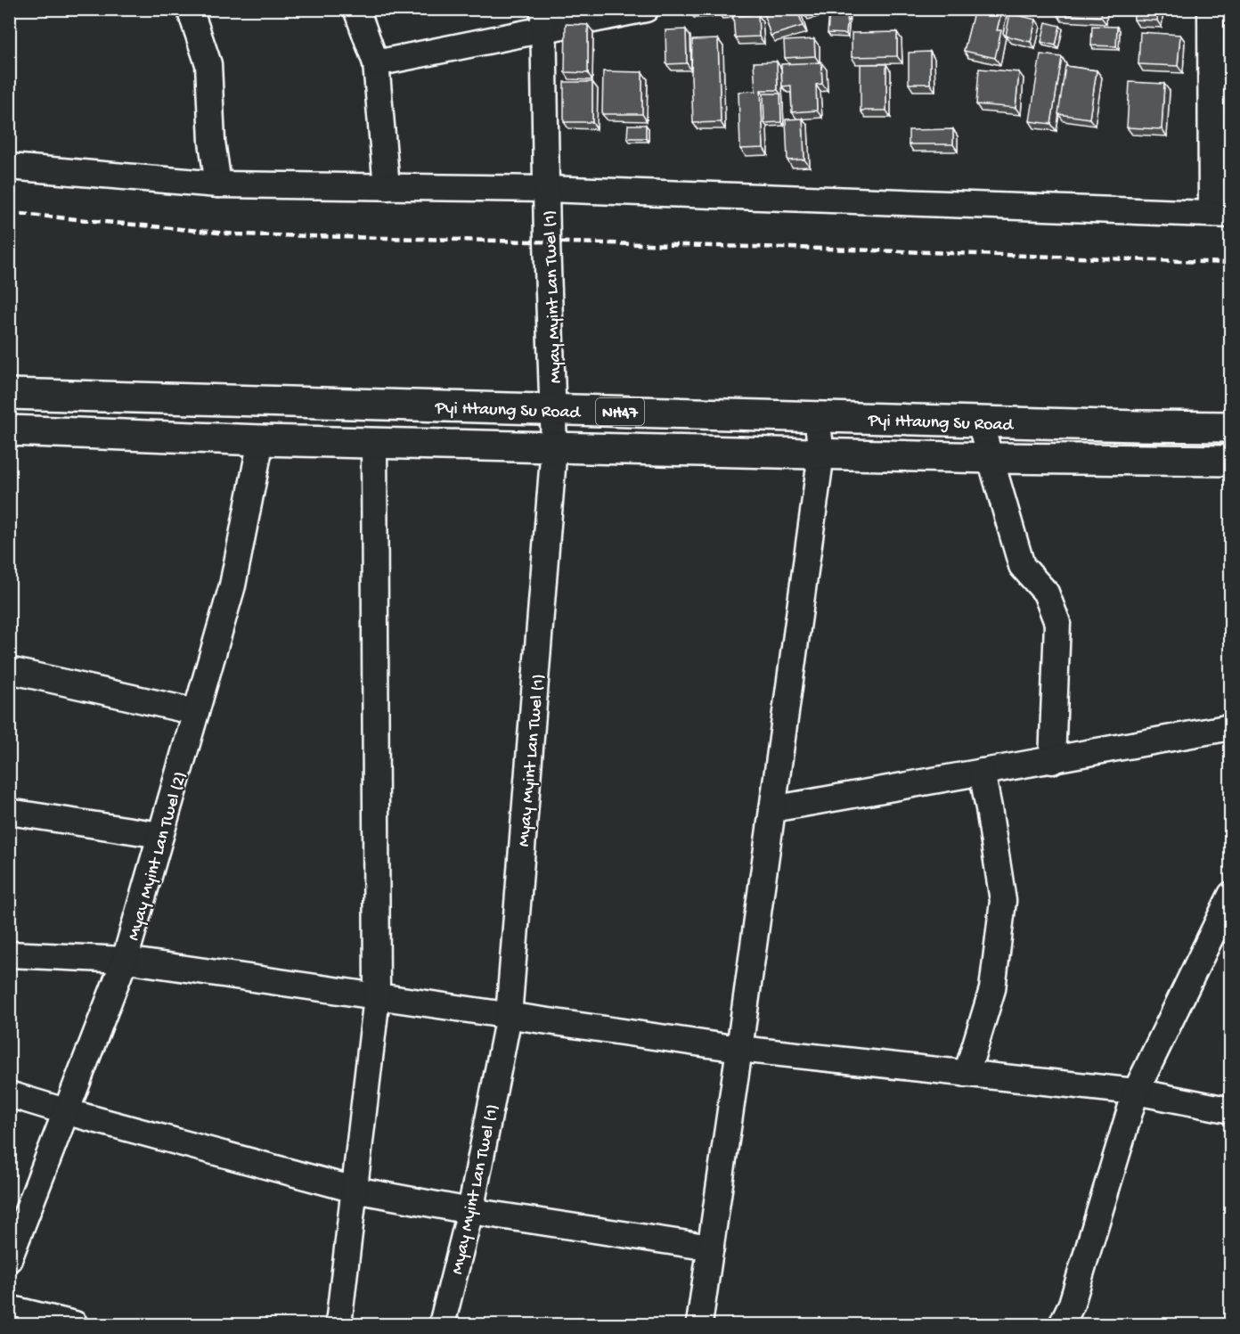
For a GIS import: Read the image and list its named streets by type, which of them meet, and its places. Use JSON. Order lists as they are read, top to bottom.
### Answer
{
  "streets": {
    "highway": ["Pyi Htaung Su Road", "NH47"],
    "street": ["Myay Myint Lan Twel (1)", "Myay Myint Lan Twel (2)"]
  },
  "crossings": [
    ["Myay Myint Lan Twel (1)", "Pyi Htaung Su Road"],
    ["Pyi Htaung Su Road", "Myay Myint Lan Twel (2)"]
  ]
}
